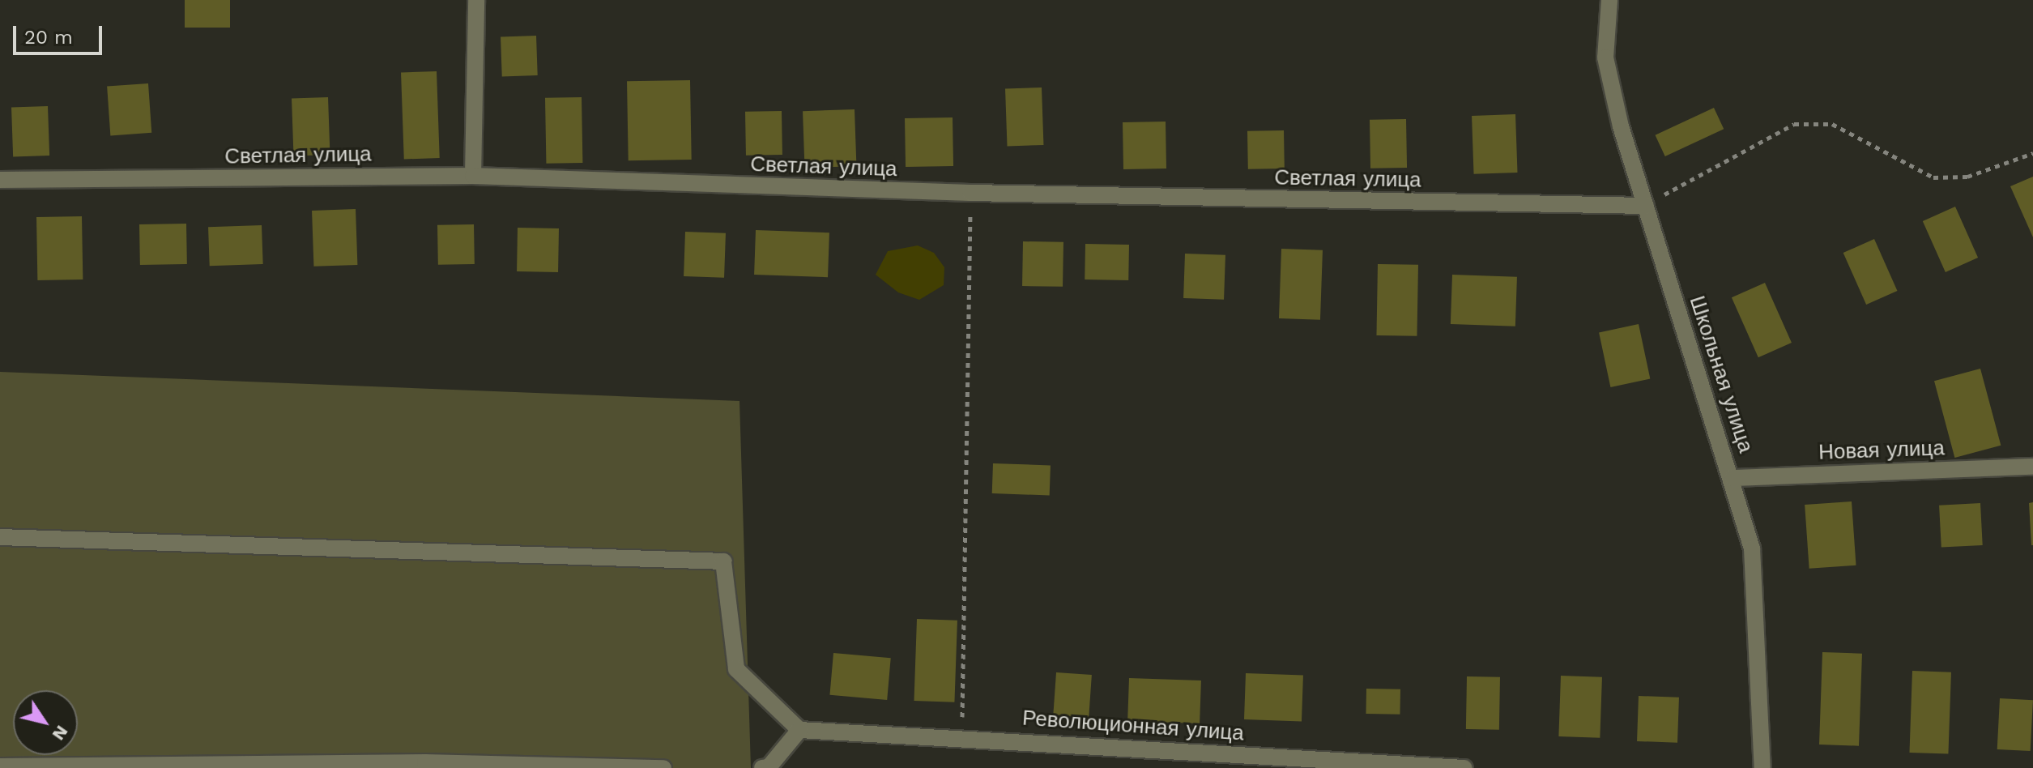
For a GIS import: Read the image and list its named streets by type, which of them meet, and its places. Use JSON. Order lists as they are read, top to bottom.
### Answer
{
  "streets": {
    "street": [
      "Светлая улица",
      "Школьная улица",
      "Новая улица",
      "Революционная улица"
    ]
  },
  "crossings": [
    ["Светлая улица", "Школьная улица"],
    ["Школьная улица", "Новая улица"]
  ],
  "scale_bar": "20 m",
  "north": "bottom right"
}
